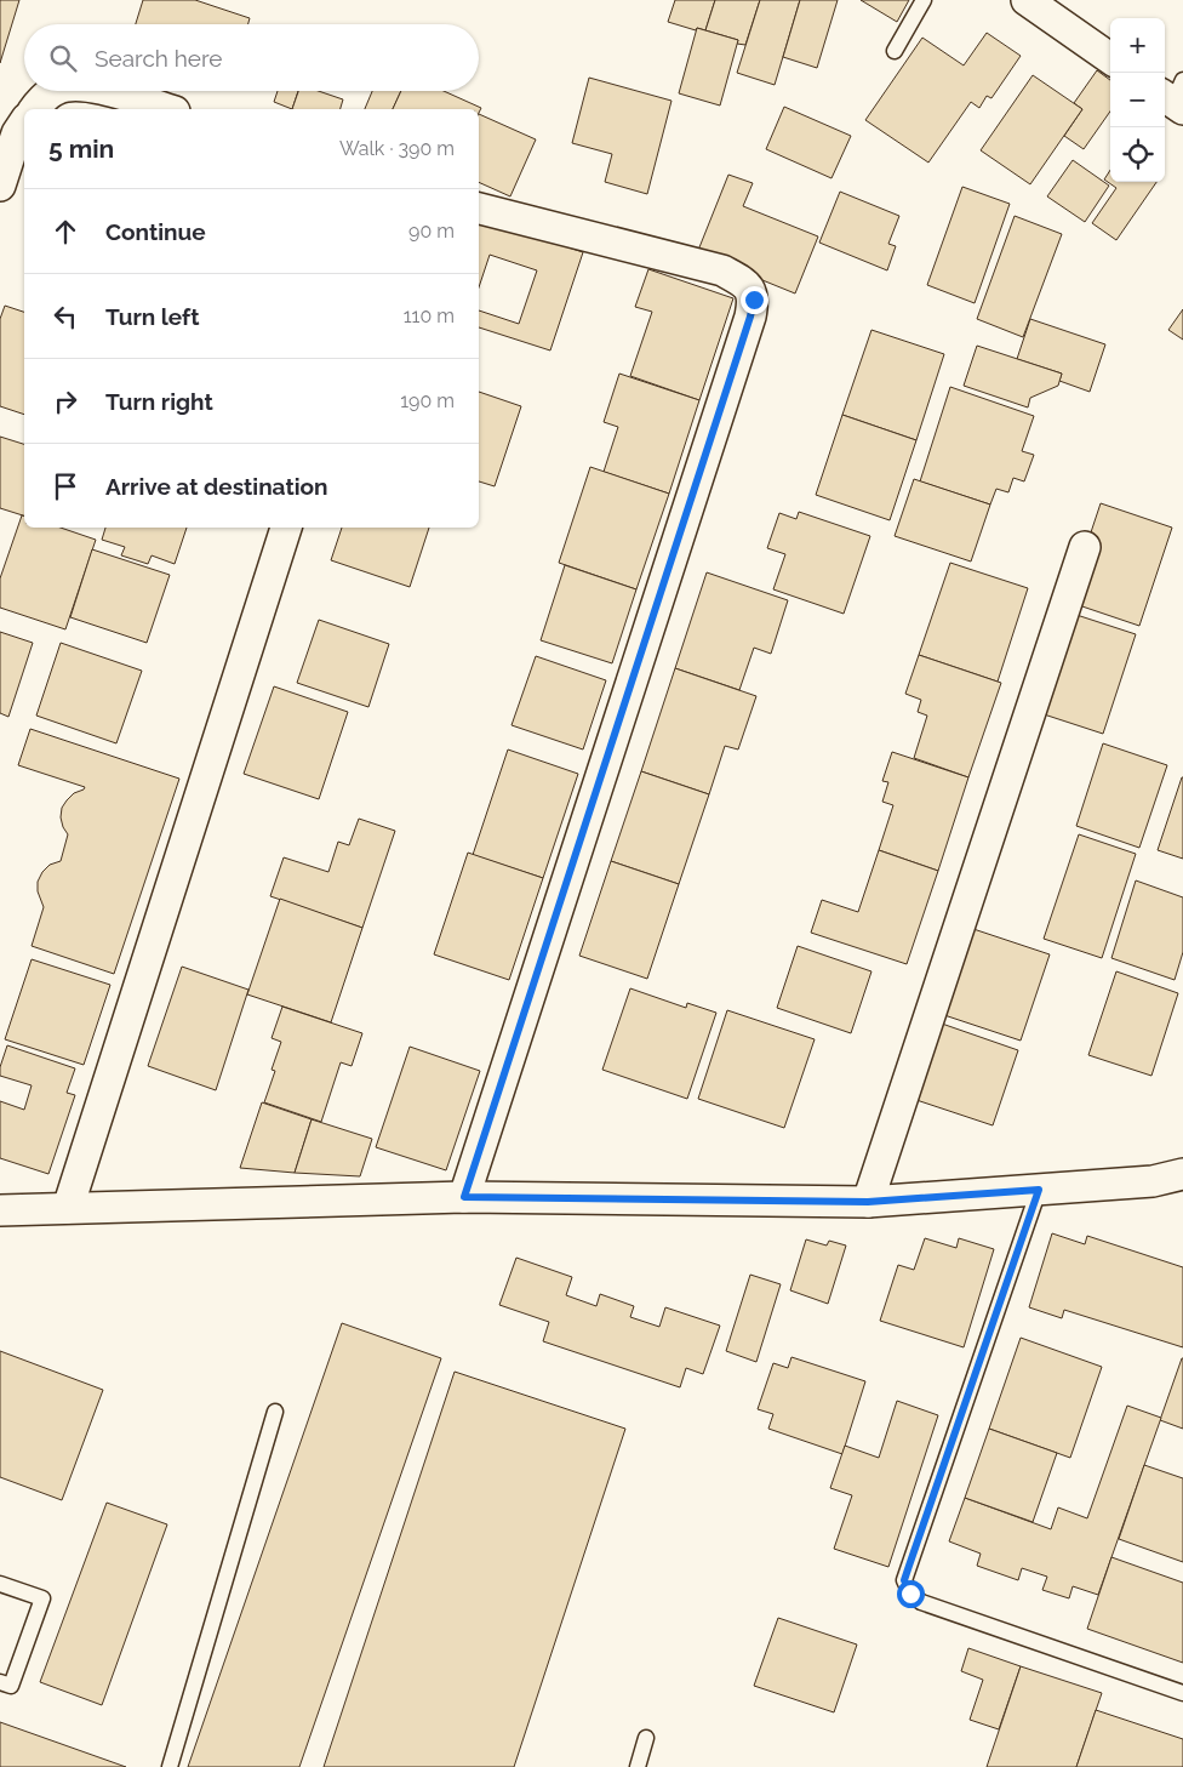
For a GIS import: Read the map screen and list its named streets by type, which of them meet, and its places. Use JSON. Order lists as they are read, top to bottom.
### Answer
{
  "page": {
    "map_buttons": ["+", "−"],
    "search": "Search here",
    "heading": ["5 min", "Walk · 390 m"],
    "list": [
      ["Continue", "90 m"],
      ["Turn left", "110 m"],
      ["Turn right", "190 m"],
      "Arrive at destination"
    ]
  }
}
